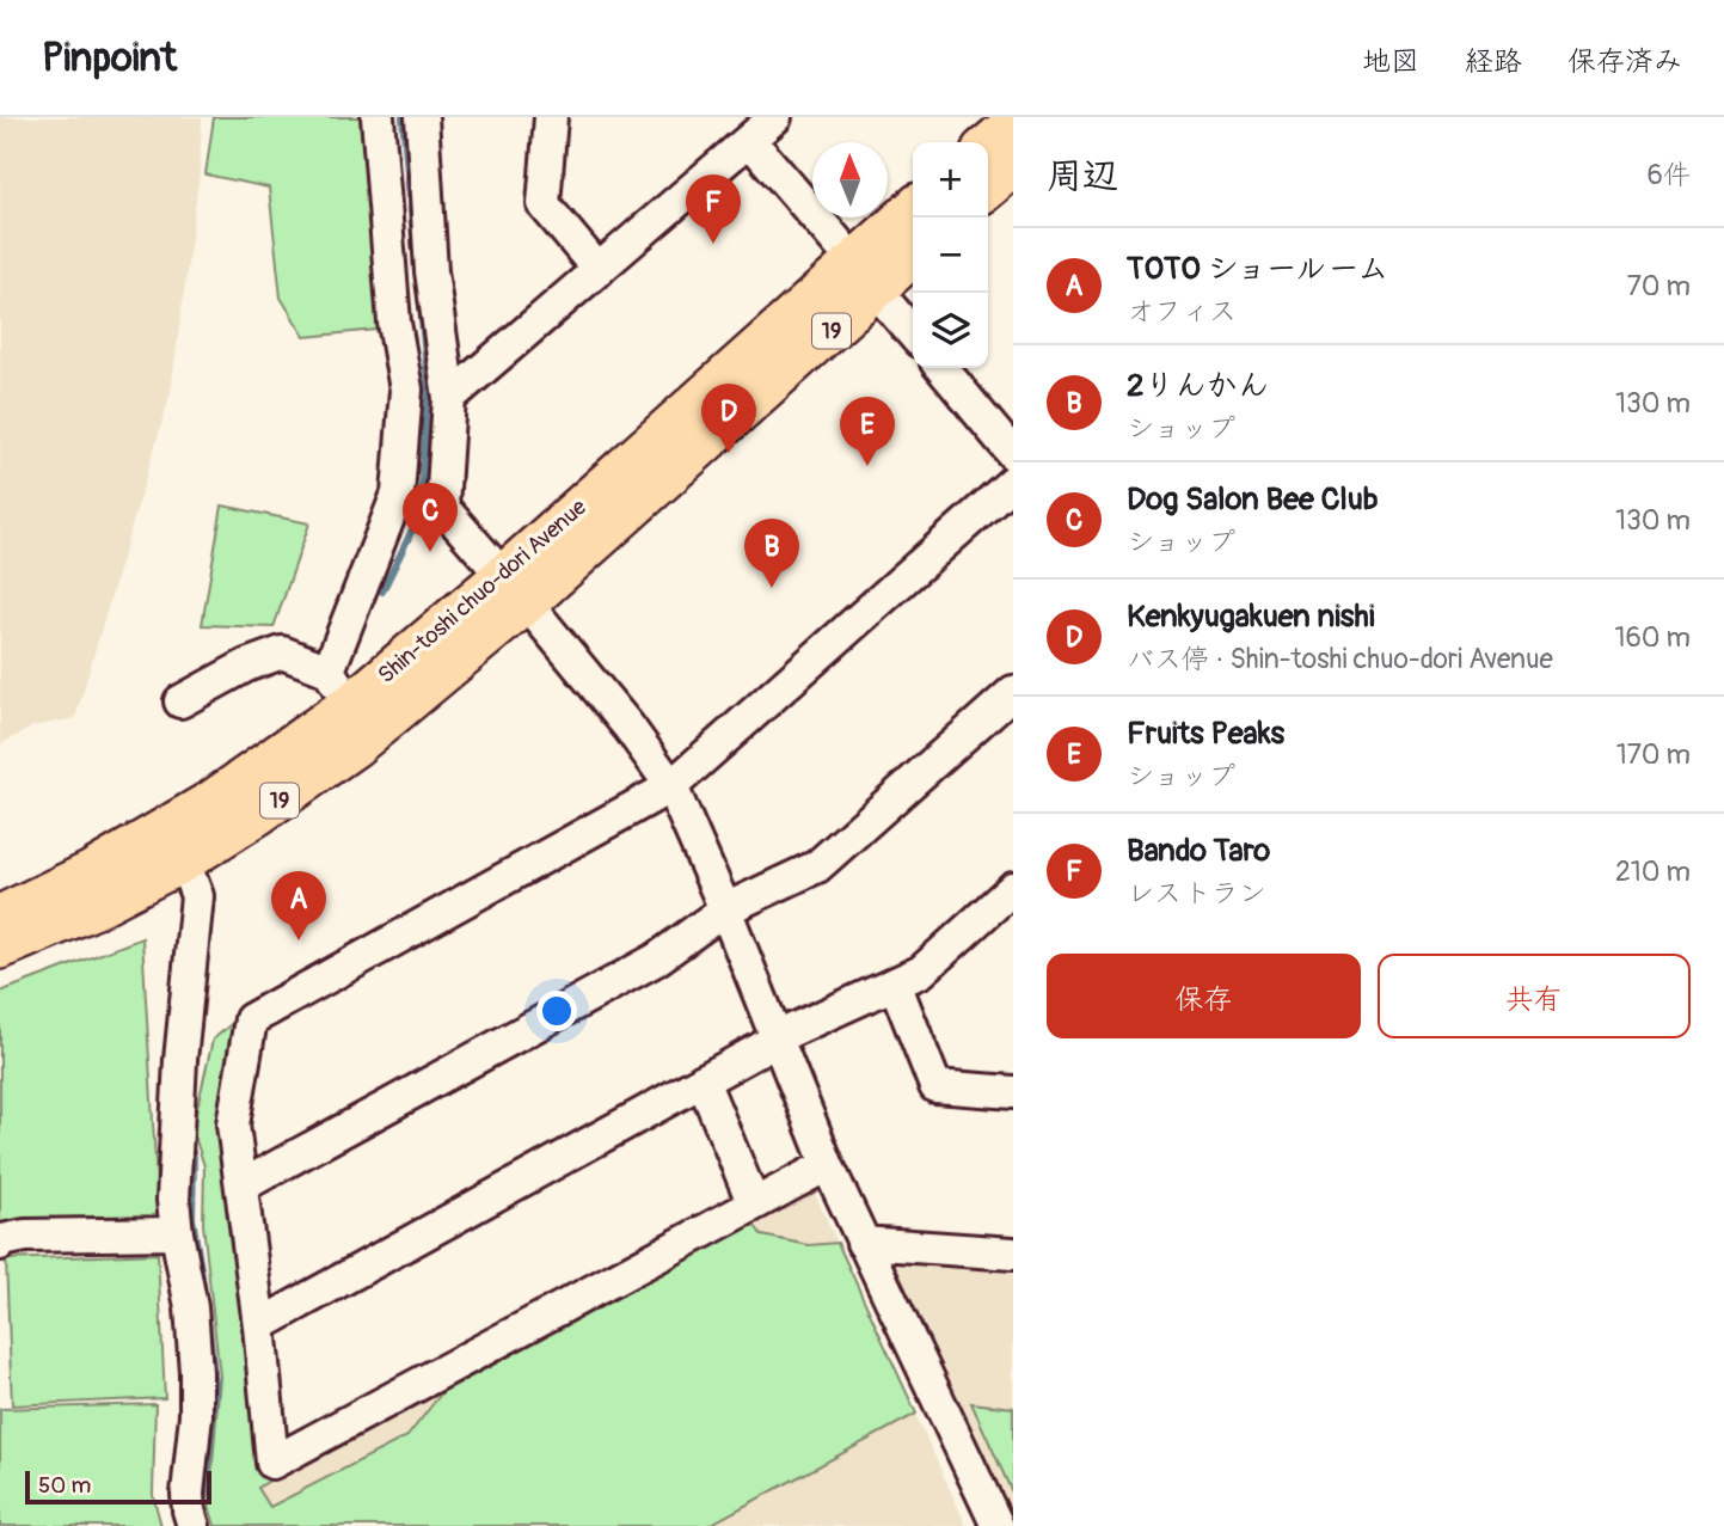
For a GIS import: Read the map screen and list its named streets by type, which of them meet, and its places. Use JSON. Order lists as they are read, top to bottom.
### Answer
{
  "streets": {
    "main road": ["19", "Shin-toshi chuo-dori Avenue"]
  },
  "scale_bar": "50 m",
  "north": "top",
  "page": {
    "header": "Pinpoint",
    "nav": ["地図", "経路", "保存済み"],
    "heading": ["周辺", "6件"],
    "map_buttons": ["+", "−"],
    "pins": [
      "F",
      "D",
      "E",
      "C",
      "B",
      "A"
    ],
    "list": [
      {
        "mark": "A",
        "name": "TOTO ショールーム",
        "note": "オフィス",
        "value": "70 m"
      },
      {
        "mark": "B",
        "name": "2りんかん",
        "note": "ショップ",
        "value": "130 m"
      },
      {
        "mark": "C",
        "name": "Dog Salon Bee Club",
        "note": "ショップ",
        "value": "130 m"
      },
      {
        "mark": "D",
        "name": "Kenkyugakuen nishi",
        "note": "バス停 · Shin-toshi chuo-dori Avenue",
        "value": "160 m"
      },
      {
        "mark": "E",
        "name": "Fruits Peaks",
        "note": "ショップ",
        "value": "170 m"
      },
      {
        "mark": "F",
        "name": "Bando Taro",
        "note": "レストラン",
        "value": "210 m"
      }
    ],
    "buttons": ["保存", "共有"],
    "scale": "50 m"
  }
}
